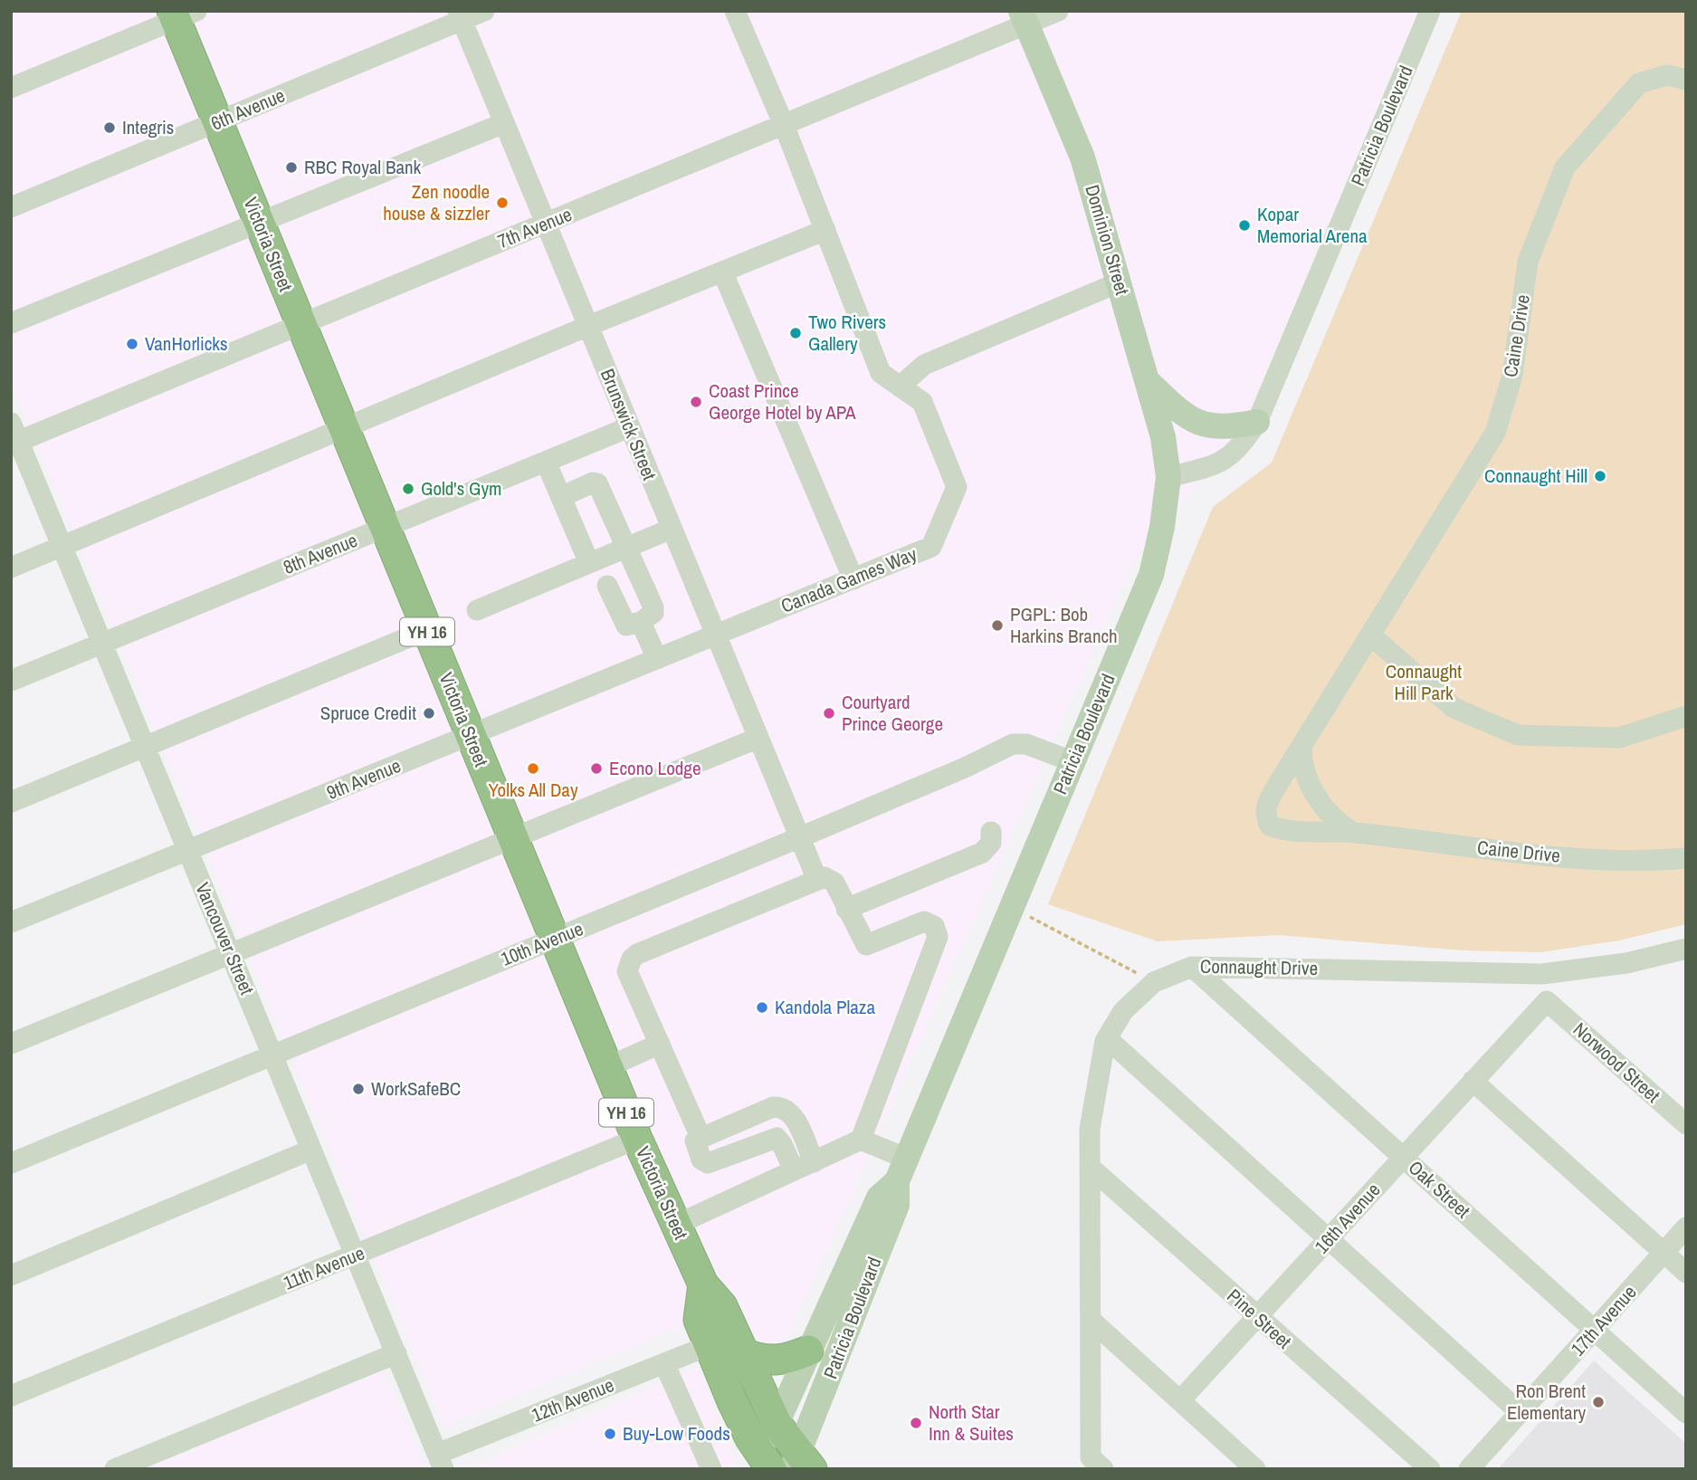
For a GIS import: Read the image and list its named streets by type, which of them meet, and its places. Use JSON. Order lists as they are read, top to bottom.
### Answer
{
  "streets": {
    "highway": ["Victoria Street", "YH 16"],
    "main road": ["Patricia Boulevard", "Dominion Street"],
    "street": [
      "6th Avenue",
      "7th Avenue",
      "Caine Drive",
      "Brunswick Street",
      "8th Avenue",
      "Canada Games Way",
      "9th Avenue",
      "Vancouver Street",
      "10th Avenue",
      "Connaught Drive",
      "Norwood Street",
      "Oak Street",
      "16th Avenue",
      "11th Avenue",
      "Pine Street",
      "17th Avenue",
      "12th Avenue"
    ]
  },
  "crossings": [
    ["6th Avenue", "Victoria Street"],
    ["6th Avenue", "Brunswick Street"],
    ["Patricia Boulevard", "Dominion Street"],
    ["Patricia Boulevard", "Victoria Street"],
    ["Patricia Boulevard", "10th Avenue"],
    ["7th Avenue", "Dominion Street"],
    ["7th Avenue", "Victoria Street"],
    ["7th Avenue", "Brunswick Street"],
    ["7th Avenue", "Canada Games Way"],
    ["7th Avenue", "Vancouver Street"],
    ["Victoria Street", "8th Avenue"],
    ["Victoria Street", "9th Avenue"],
    ["Victoria Street", "10th Avenue"],
    ["Victoria Street", "11th Avenue"],
    ["Brunswick Street", "8th Avenue"],
    ["Brunswick Street", "Canada Games Way"],
    ["Brunswick Street", "9th Avenue"],
    ["Brunswick Street", "10th Avenue"],
    ["8th Avenue", "Vancouver Street"],
    ["Canada Games Way", "9th Avenue"],
    ["9th Avenue", "Vancouver Street"],
    ["Vancouver Street", "10th Avenue"],
    ["Vancouver Street", "11th Avenue"],
    ["Vancouver Street", "12th Avenue"],
    ["Connaught Drive", "Oak Street"],
    ["Connaught Drive", "Pine Street"],
    ["Norwood Street", "16th Avenue"],
    ["Oak Street", "16th Avenue"],
    ["Oak Street", "17th Avenue"],
    ["16th Avenue", "Pine Street"]
  ],
  "parks": ["Connaught Hill Park"],
  "places": [
    "Integris",
    "RBC Royal Bank",
    "Zen noodle house & sizzler",
    "Kopar Memorial Arena",
    "Two Rivers Gallery",
    "VanHorlicks",
    "Coast Prince George Hotel by APA",
    "Connaught Hill",
    "Gold's Gym",
    "PGPL: Bob Harkins Branch",
    "Spruce Credit",
    "Courtyard Prince George",
    "Yolks All Day",
    "Econo Lodge",
    "Kandola Plaza",
    "WorkSafeBC",
    "Ron Brent Elementary",
    "North Star Inn & Suites",
    "Buy-Low Foods"
  ]
}
